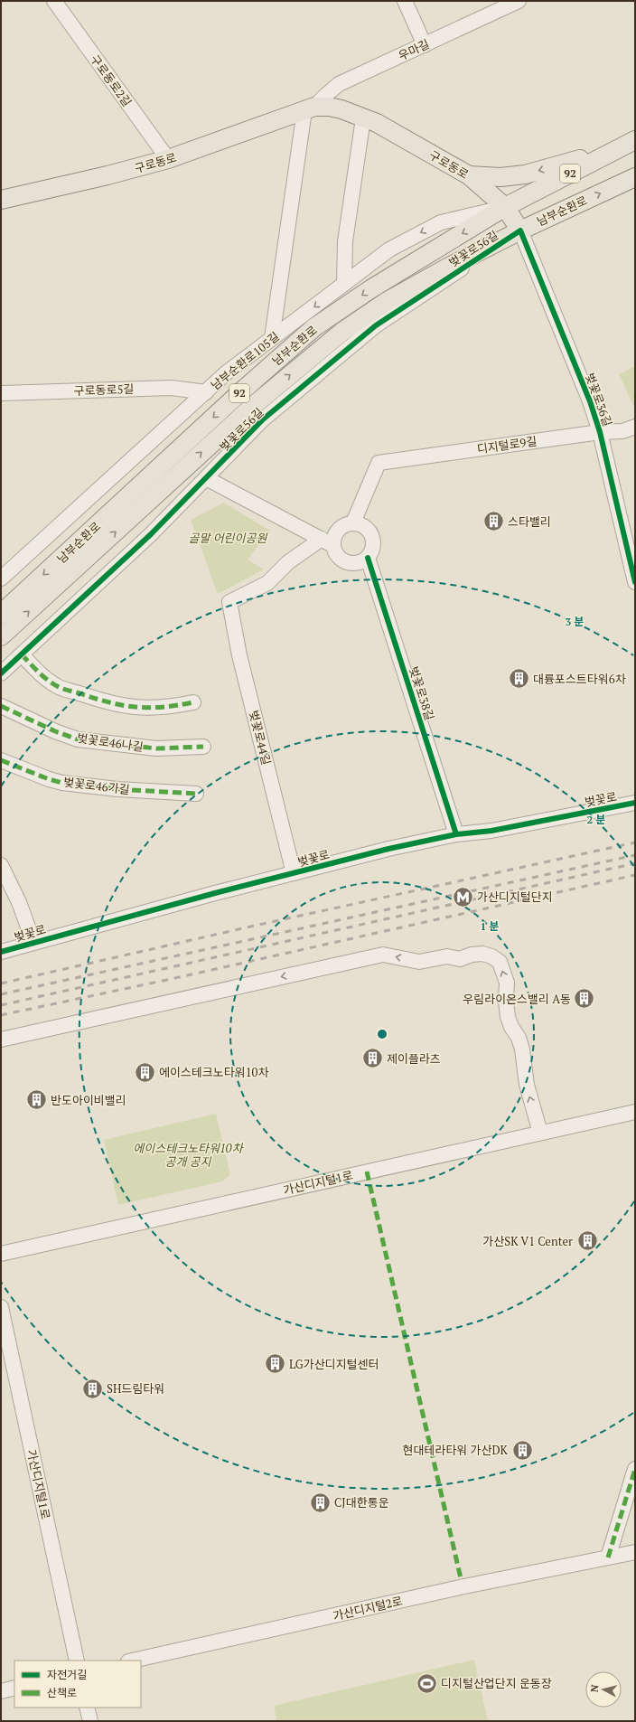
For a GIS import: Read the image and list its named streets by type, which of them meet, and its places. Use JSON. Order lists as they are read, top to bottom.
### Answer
{
  "streets": {
    "main road": ["구로동로", "92", "남부순환로"],
    "street": [
      "우마길",
      "구로동로2길",
      "벚꽃로56길",
      "남부순환로105길",
      "구로동로5길",
      "벚꽃로36길",
      "디지털로9길",
      "벚꽃로38길",
      "벚꽃로44길",
      "벚꽃로46나길",
      "벚꽃로46가길",
      "벚꽃로",
      "가산디지털1로",
      "가산디지털2로"
    ]
  },
  "crossings": [
    ["우마길", "구로동로"],
    ["구로동로2길", "구로동로"],
    ["구로동로", "남부순환로"],
    ["구로동로", "벚꽃로56길"],
    ["구로동로", "남부순환로105길"],
    ["구로동로", "벚꽃로36길"],
    ["남부순환로", "벚꽃로56길"],
    ["남부순환로", "남부순환로105길"],
    ["남부순환로", "벚꽃로36길"],
    ["벚꽃로56길", "벚꽃로36길"],
    ["남부순환로105길", "구로동로5길"],
    ["벚꽃로36길", "디지털로9길"],
    ["디지털로9길", "벚꽃로38길"],
    ["디지털로9길", "벚꽃로44길"],
    ["벚꽃로38길", "벚꽃로44길"],
    ["벚꽃로38길", "벚꽃로"],
    ["벚꽃로44길", "벚꽃로"]
  ],
  "one_way": ["남부순환로105길"],
  "parks": ["골말 어린이공원", "에이스테크노타워10차 공개 공지"],
  "places": {
    "building": [
      "스타밸리",
      "대륭포스트타워6차",
      "우림라이온스밸리 A동",
      "제이플라츠",
      "에이스테크노타워10차",
      "반도아이비밸리",
      "가산SK V1 Center",
      "LG가산디지털센터",
      "SH드림타워",
      "현대테라타워 가산DK",
      "CJ대한통운"
    ],
    "metro station": ["가산디지털단지"],
    "sports": ["디지털산업단지 운동장"]
  },
  "legend": ["자전거길", "산책로"],
  "north": "left",
  "rings": ["3 분", "2 분", "1 분"]
}
